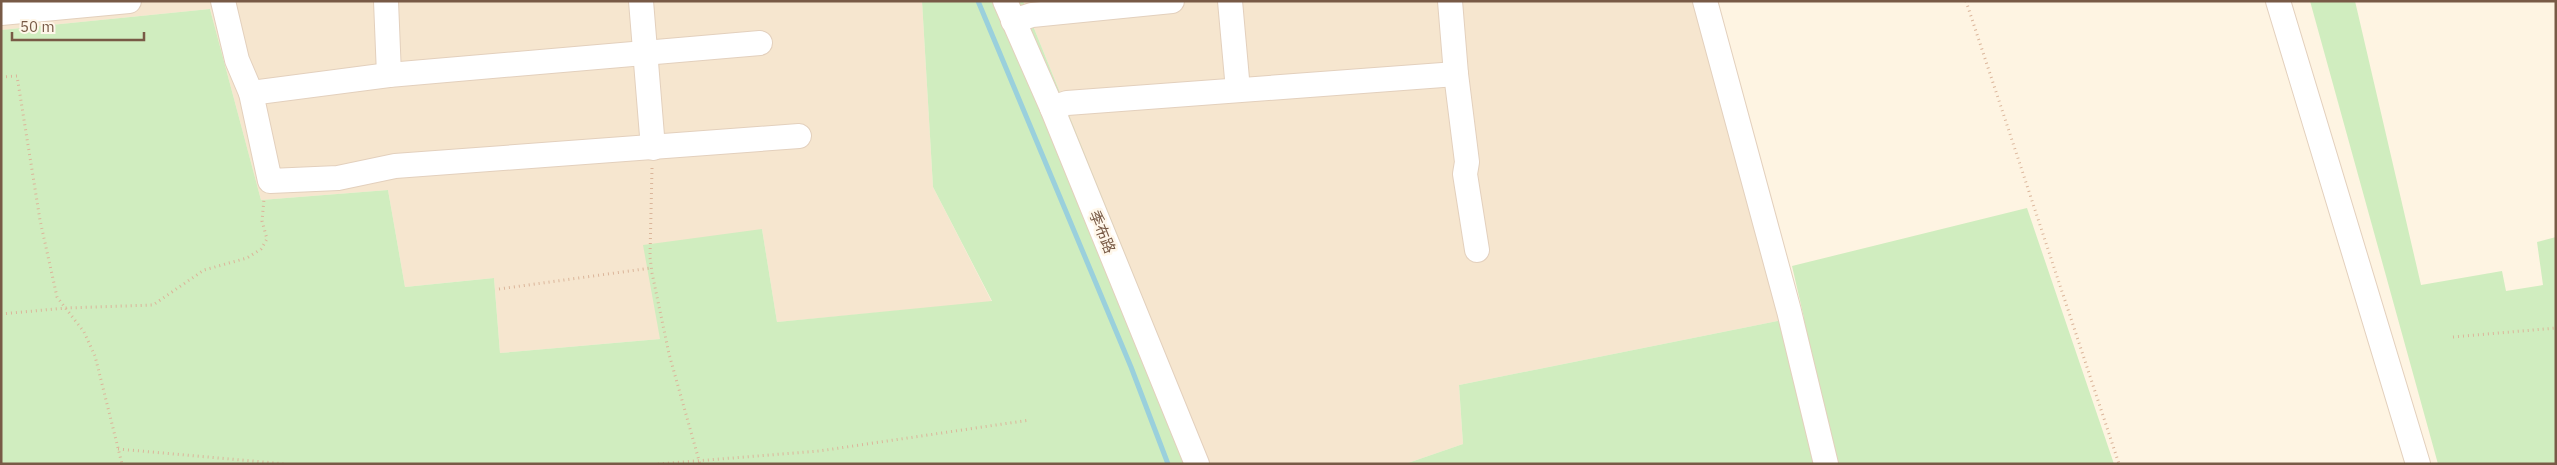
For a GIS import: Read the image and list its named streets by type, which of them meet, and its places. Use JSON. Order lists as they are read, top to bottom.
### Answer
{
  "streets": {
    "street": ["季布路"]
  },
  "scale_bar": "50 m"
}
